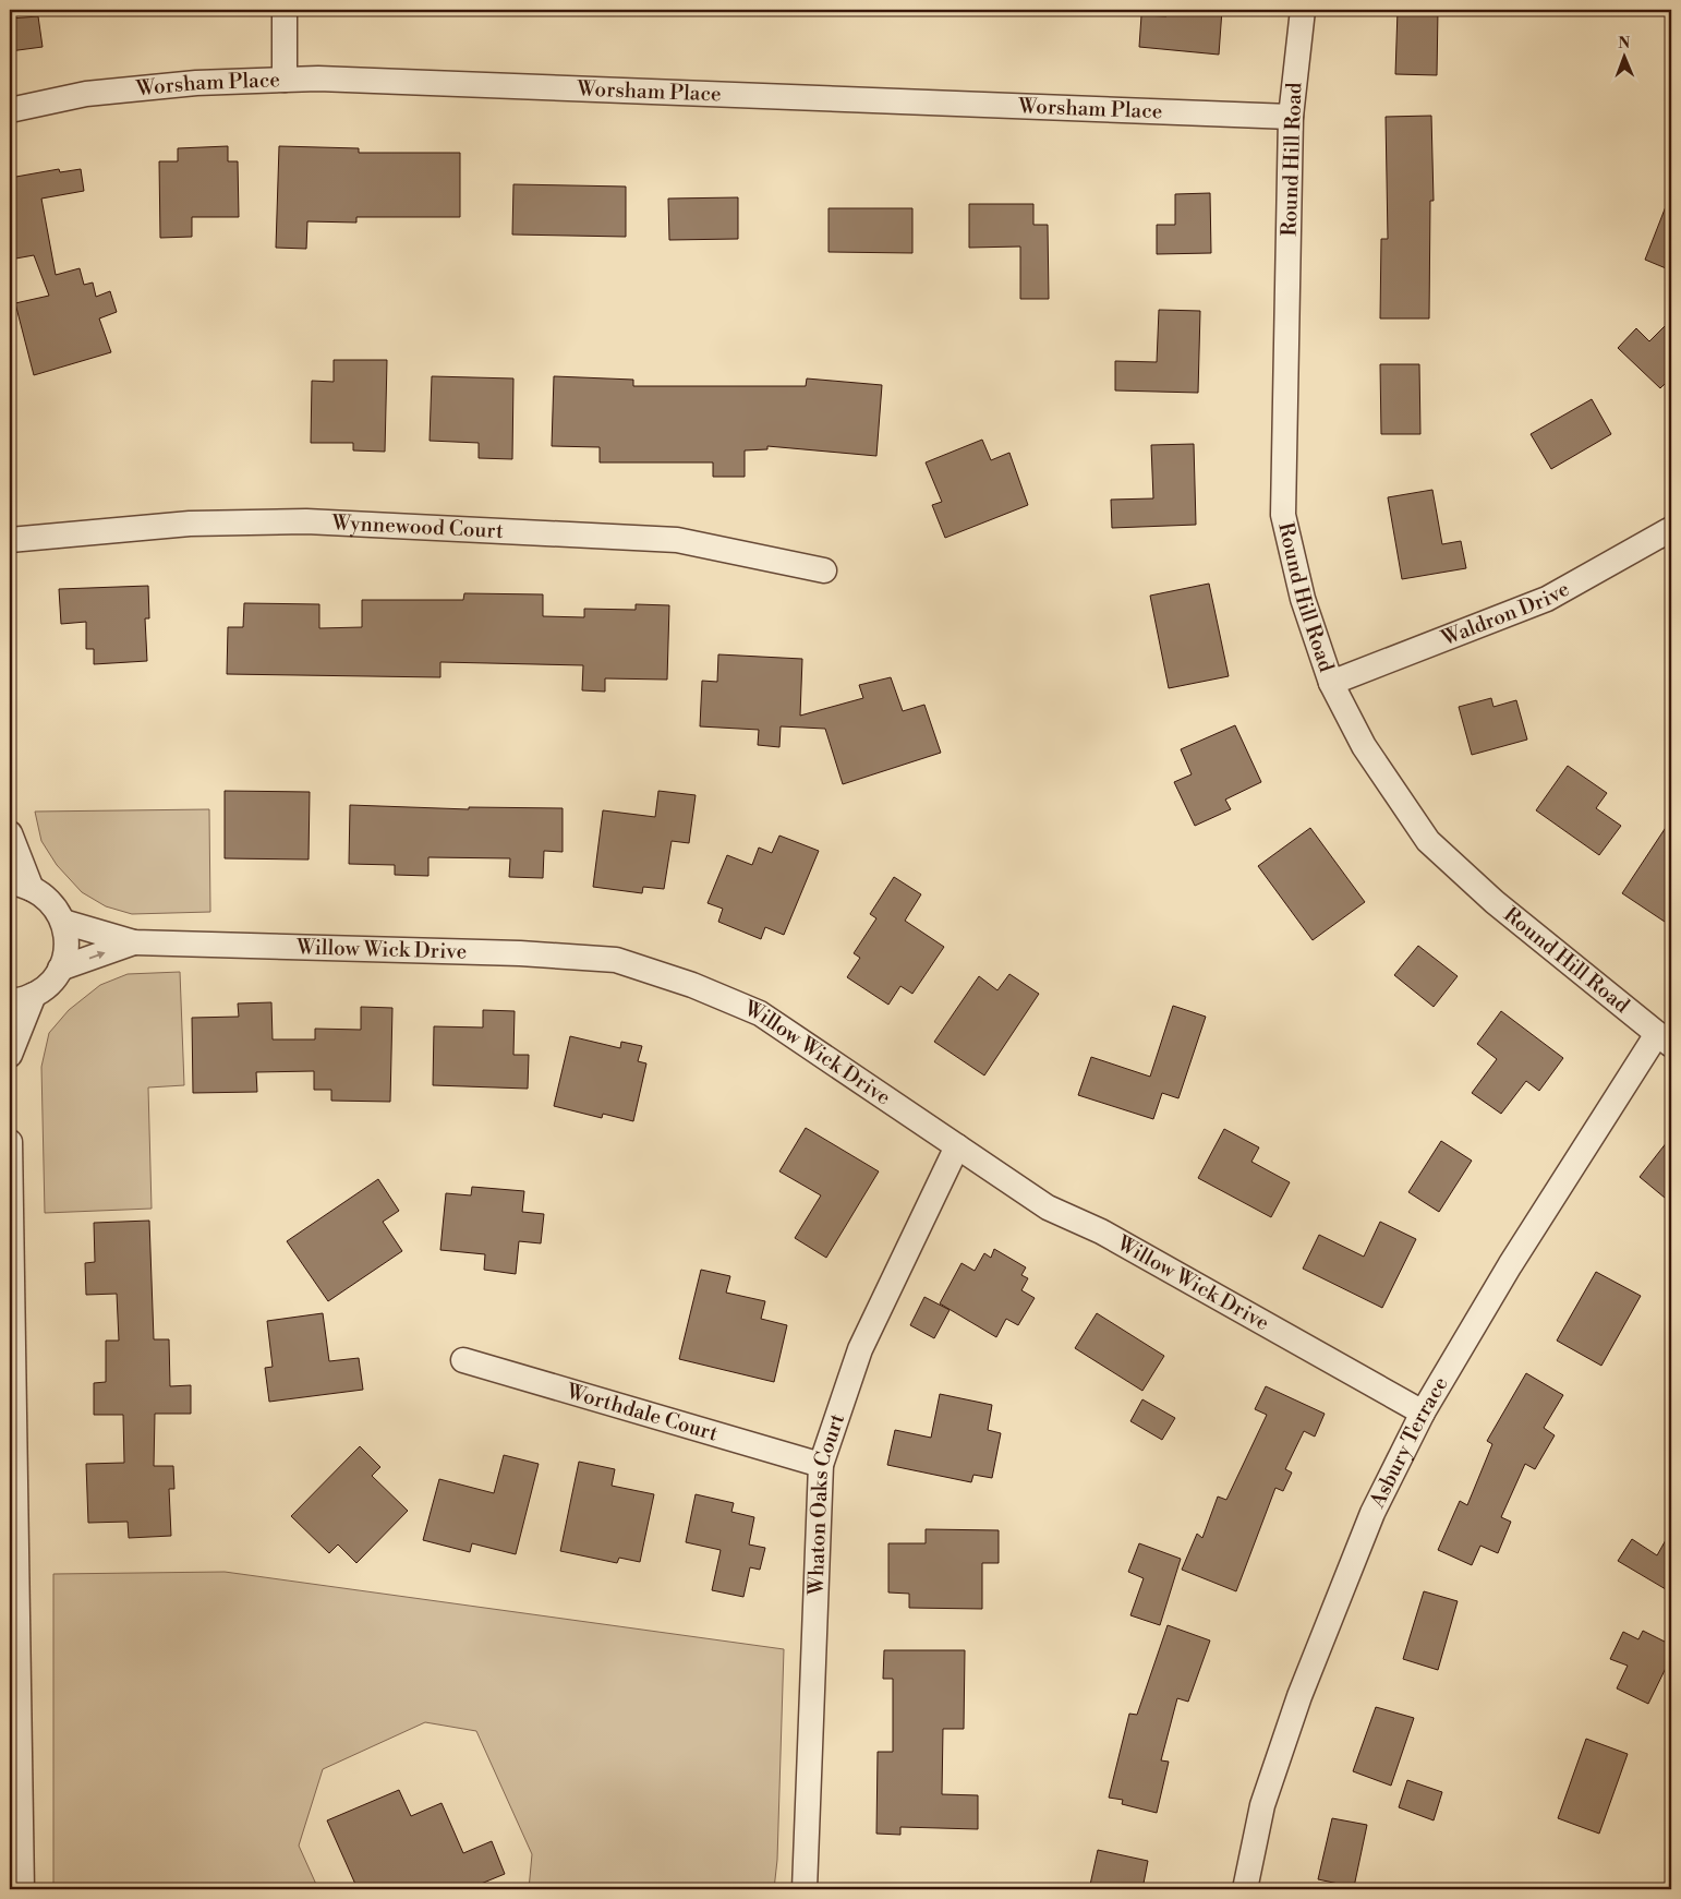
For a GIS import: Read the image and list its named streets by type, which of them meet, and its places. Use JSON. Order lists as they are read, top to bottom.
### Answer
{
  "streets": {
    "street": [
      "Worsham Place",
      "Round Hill Road",
      "Wynnewood Court",
      "Waldron Drive",
      "Willow Wick Drive",
      "Worthdale Court",
      "Asbury Terrace",
      "Whaton Oaks Court"
    ]
  },
  "crossings": [
    ["Worsham Place", "Round Hill Road"],
    ["Round Hill Road", "Waldron Drive"],
    ["Round Hill Road", "Asbury Terrace"],
    ["Willow Wick Drive", "Asbury Terrace"],
    ["Willow Wick Drive", "Whaton Oaks Court"],
    ["Worthdale Court", "Whaton Oaks Court"]
  ],
  "north": "top"
}
